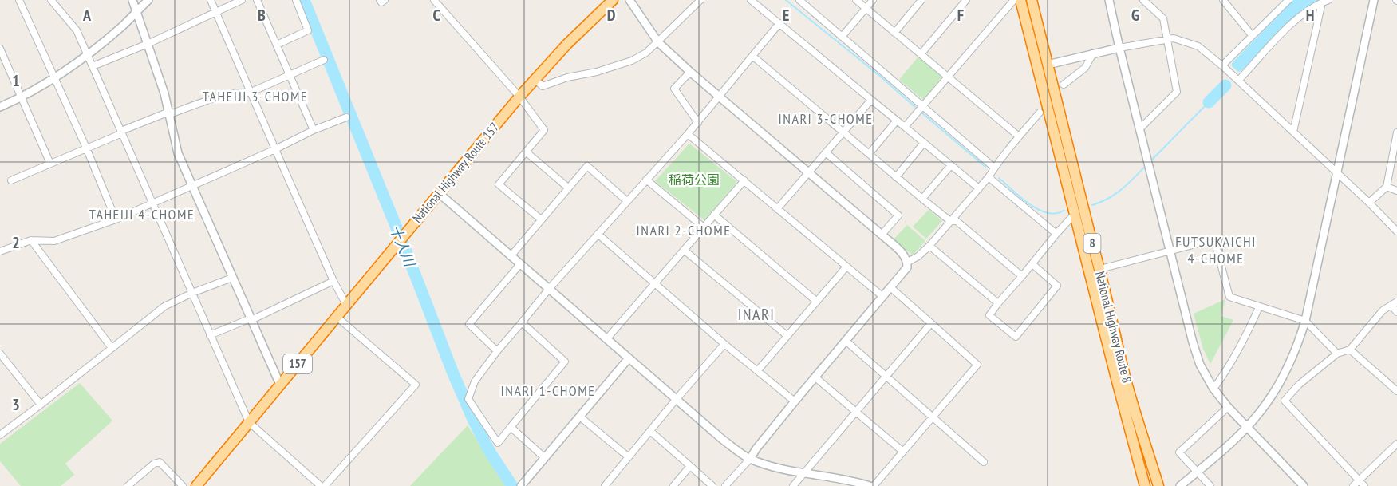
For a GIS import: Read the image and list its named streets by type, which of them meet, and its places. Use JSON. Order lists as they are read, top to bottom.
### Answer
{
  "streets": {
    "highway": [
      "National Highway Route 157",
      "8",
      "National Highway Route 8",
      "157"
    ]
  },
  "districts": [
    "TAHEIJI 3-CHOME",
    "INARI 3-CHOME",
    "TAHEIJI 4-CHOME",
    "INARI 2-CHOME",
    "FUTSUKAICHI 4-CHOME",
    "INARI",
    "INARI 1-CHOME"
  ],
  "water": ["十人川"],
  "parks": ["稲荷公園"],
  "grid": {
    "columns": [
      "A",
      "B",
      "C",
      "D",
      "E",
      "F",
      "G",
      "H"
    ],
    "rows": ["1", "2", "3"]
  }
}
